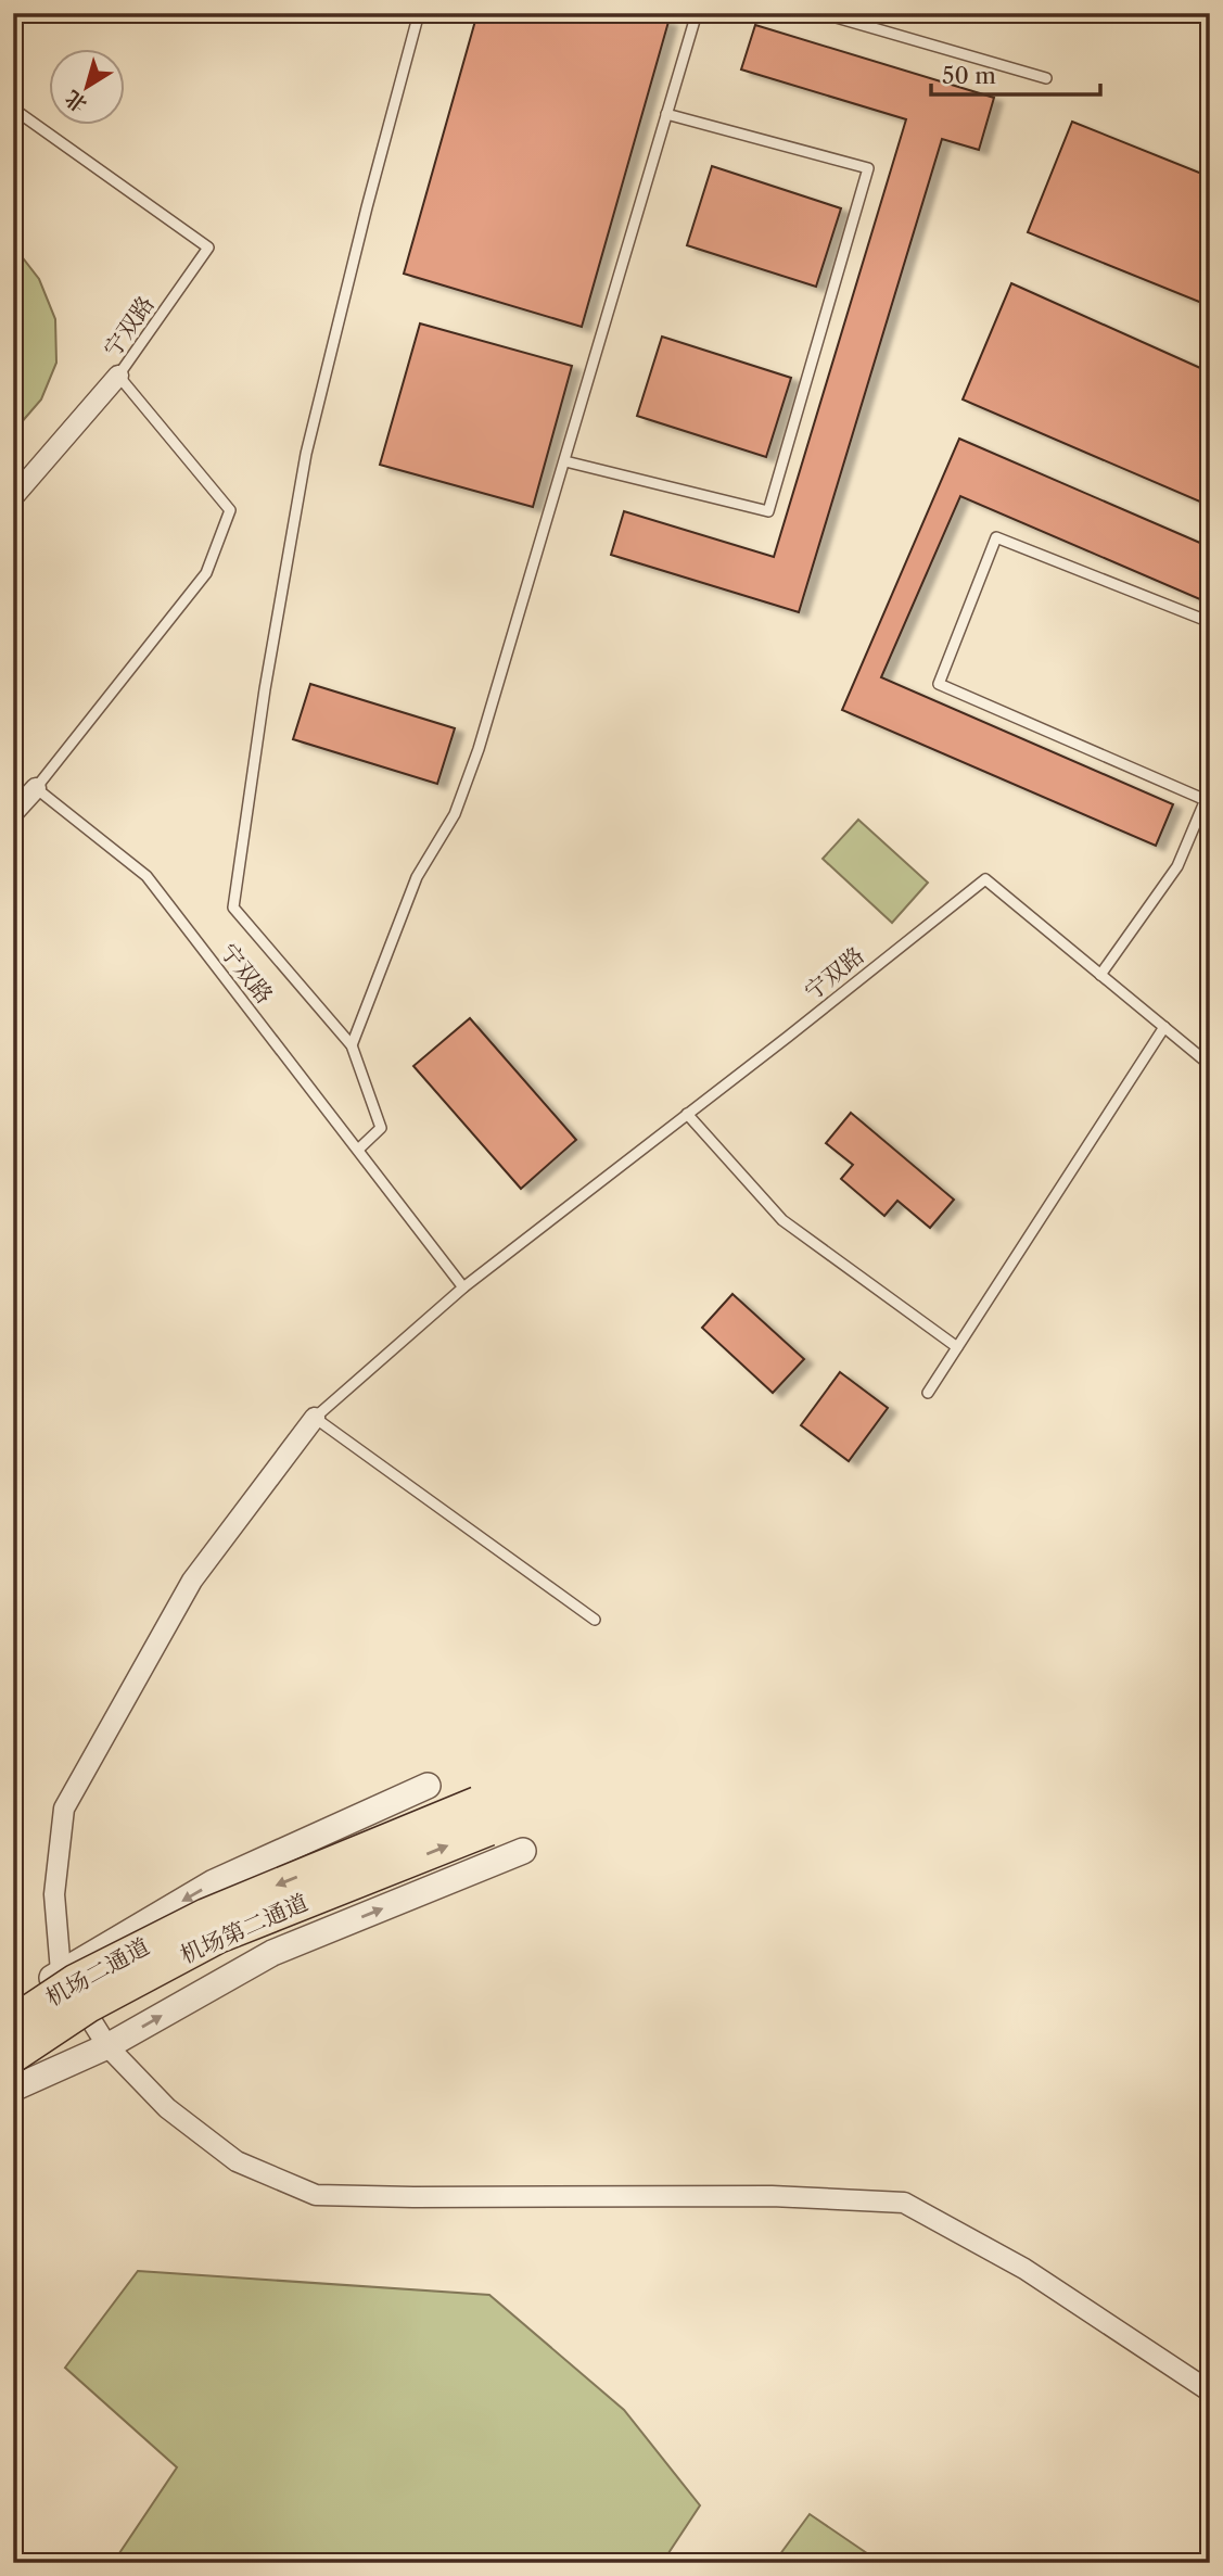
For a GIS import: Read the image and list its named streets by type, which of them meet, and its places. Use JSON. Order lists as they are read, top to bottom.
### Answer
{
  "streets": {
    "highway": ["机场第二通道", "机场二通道"],
    "lane": ["宁双路"]
  },
  "crossings": [
    ["机场第二通道", "机场二通道"]
  ],
  "one_way": ["机场第二通道", "机场二通道"],
  "scale_bar": "50 m",
  "north": "bottom left"
}
